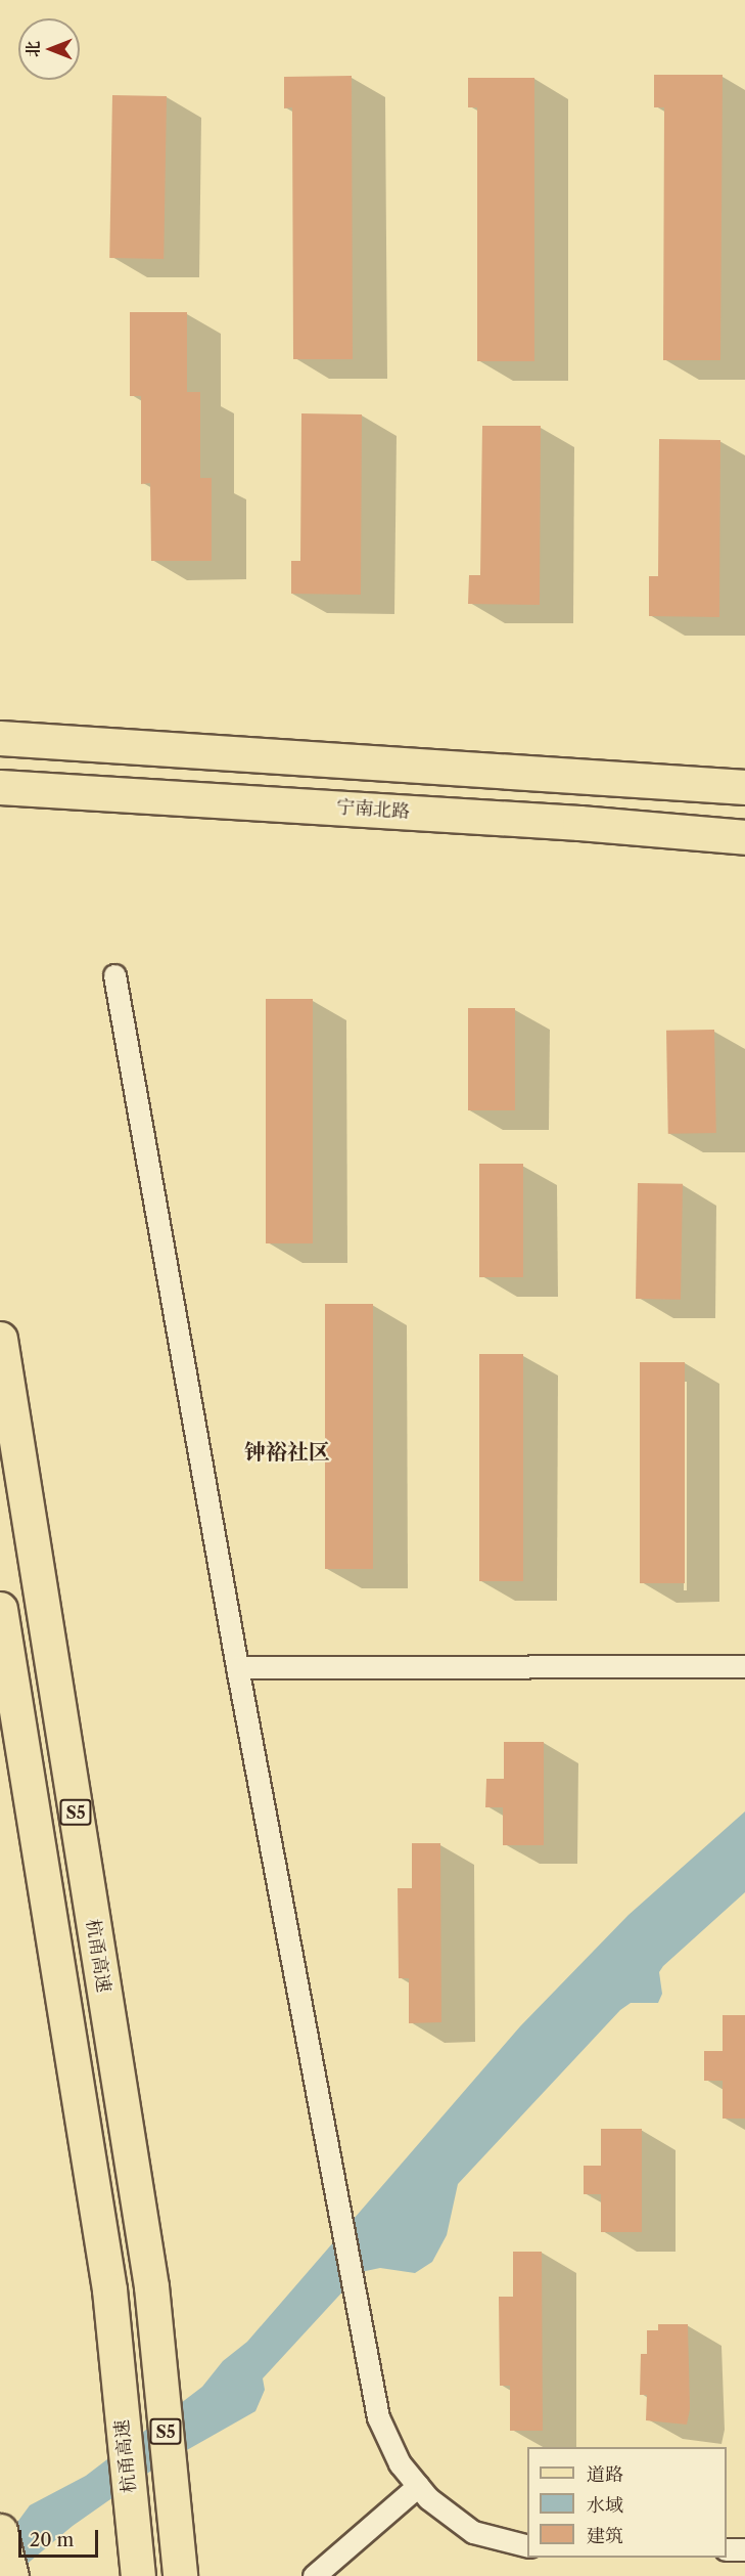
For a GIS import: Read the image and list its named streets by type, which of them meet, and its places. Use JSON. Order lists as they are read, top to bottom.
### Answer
{
  "streets": {
    "main road": ["宁南北路", "S5", "杭甬高速"]
  },
  "districts": ["钟裕社区"],
  "legend": ["道路", "水域", "建筑"],
  "scale_bar": "20 m",
  "north": "left"
}
